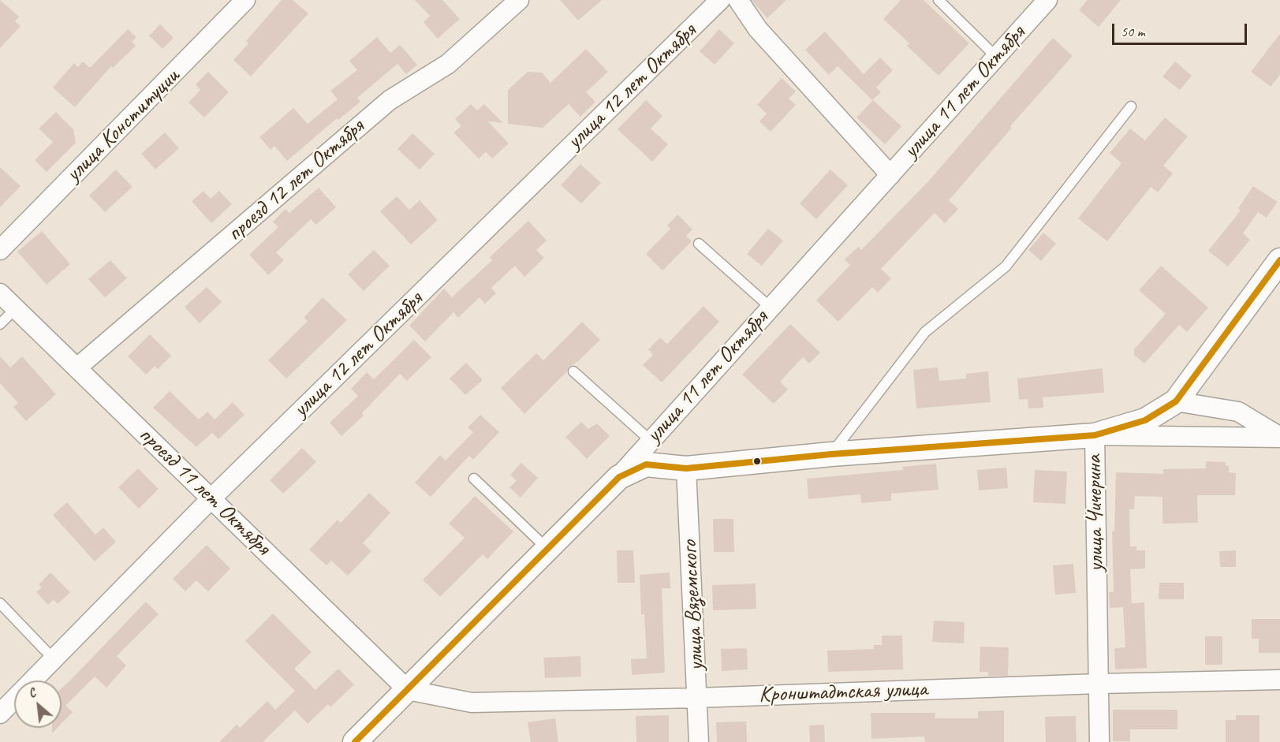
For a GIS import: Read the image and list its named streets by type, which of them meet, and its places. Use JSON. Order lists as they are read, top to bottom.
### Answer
{
  "streets": {
    "street": [
      "улица 12 лет Октября",
      "улица 11 лет Октября",
      "улица Конституции",
      "проезд 12 лет Октября",
      "проезд 11 лет Октября",
      "улица Чичерина",
      "улица Вяземского",
      "Кронштадтская улица"
    ]
  },
  "crossings": [
    ["улица 12 лет Октября", "проезд 11 лет Октября"],
    ["улица 11 лет Октября", "проезд 11 лет Октября"],
    ["улица 11 лет Октября", "Кронштадтская улица"],
    ["проезд 12 лет Октября", "проезд 11 лет Октября"],
    ["проезд 11 лет Октября", "Кронштадтская улица"],
    ["улица Чичерина", "Кронштадтская улица"],
    ["улица Вяземского", "Кронштадтская улица"]
  ],
  "scale_bar": "50 m",
  "north": "top left"
}
